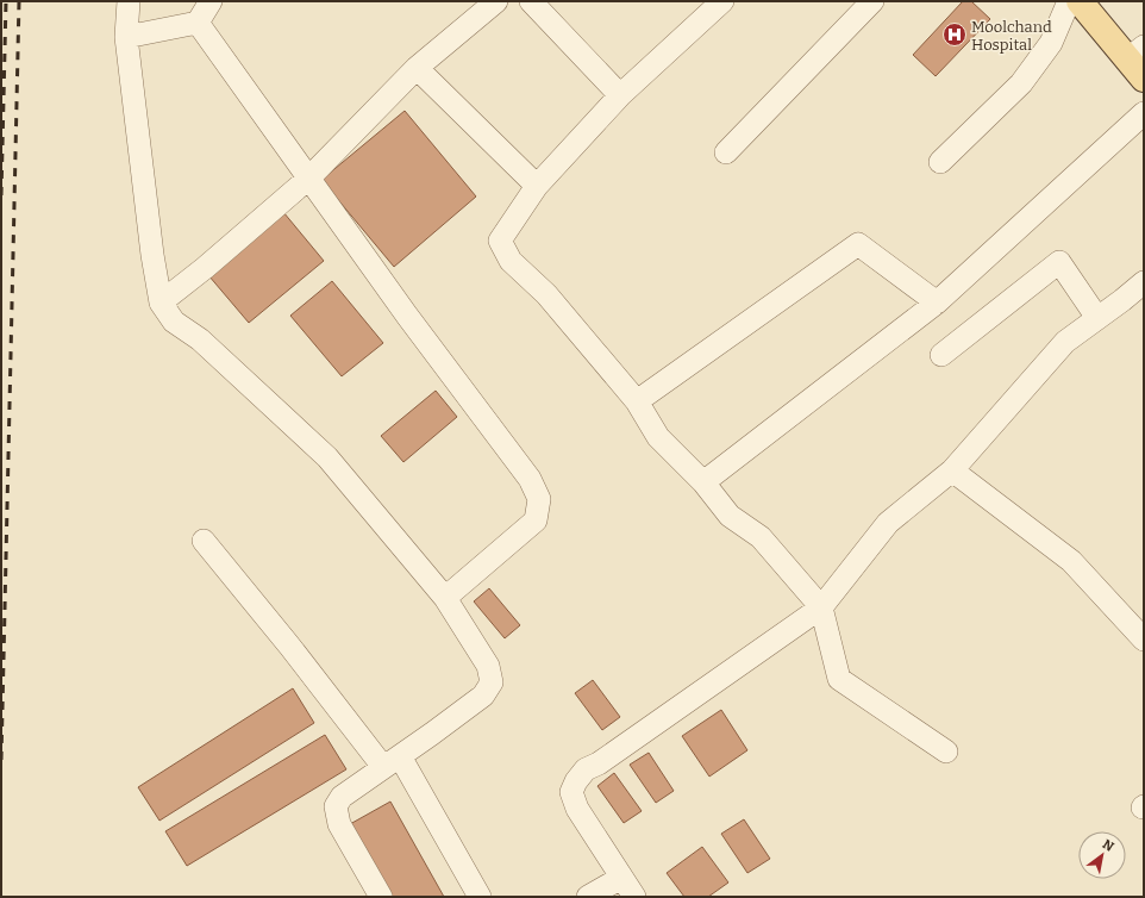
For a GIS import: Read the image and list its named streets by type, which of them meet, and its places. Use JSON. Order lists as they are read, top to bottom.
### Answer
{
  "places": {
    "hospital": ["Moolchand Hospital"]
  },
  "north": "top right"
}
